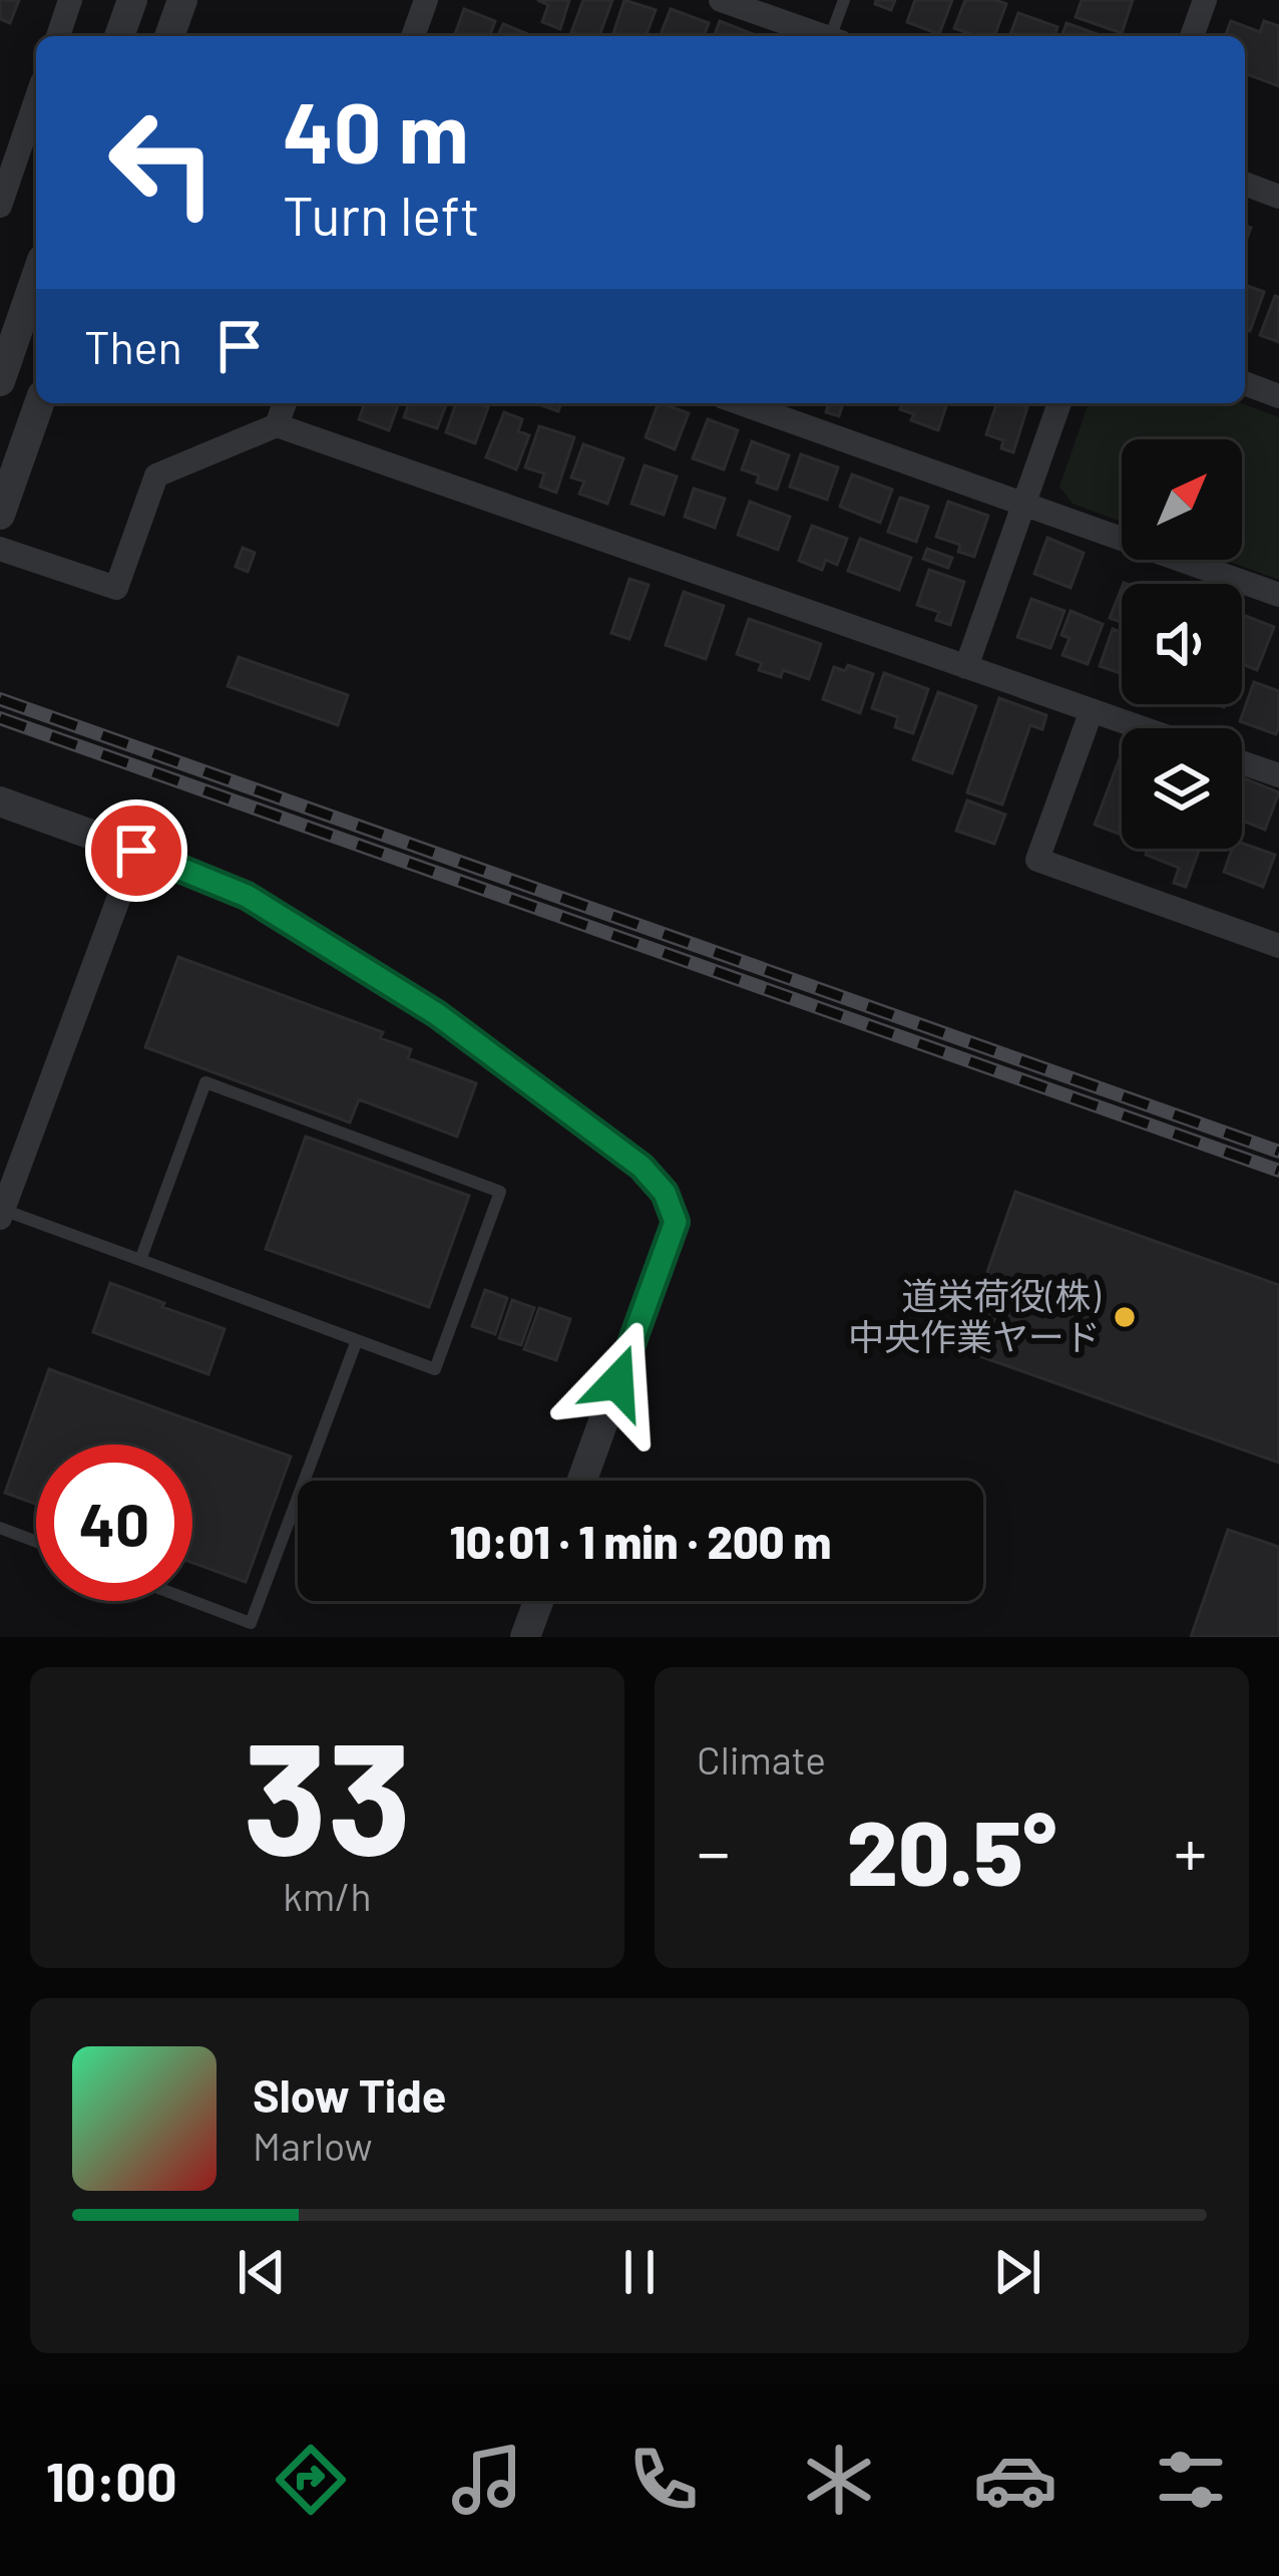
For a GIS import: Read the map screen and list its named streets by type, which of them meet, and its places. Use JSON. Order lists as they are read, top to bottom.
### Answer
{
  "places": ["道栄荷役(株) 中央作業ヤード"],
  "north": "top right",
  "page": {
    "turn": ["40 m", "Turn left"],
    "then": "Then",
    "limit": "40",
    "trip": "10:01 · 1 min · 200 m",
    "tile": [
      ["33", "km/h"],
      "Climate"
    ],
    "heat": ["−", "20.5°", "+"],
    "song": ["Slow Tide", "Marlow"],
    "tabs": "10:00"
  }
}
